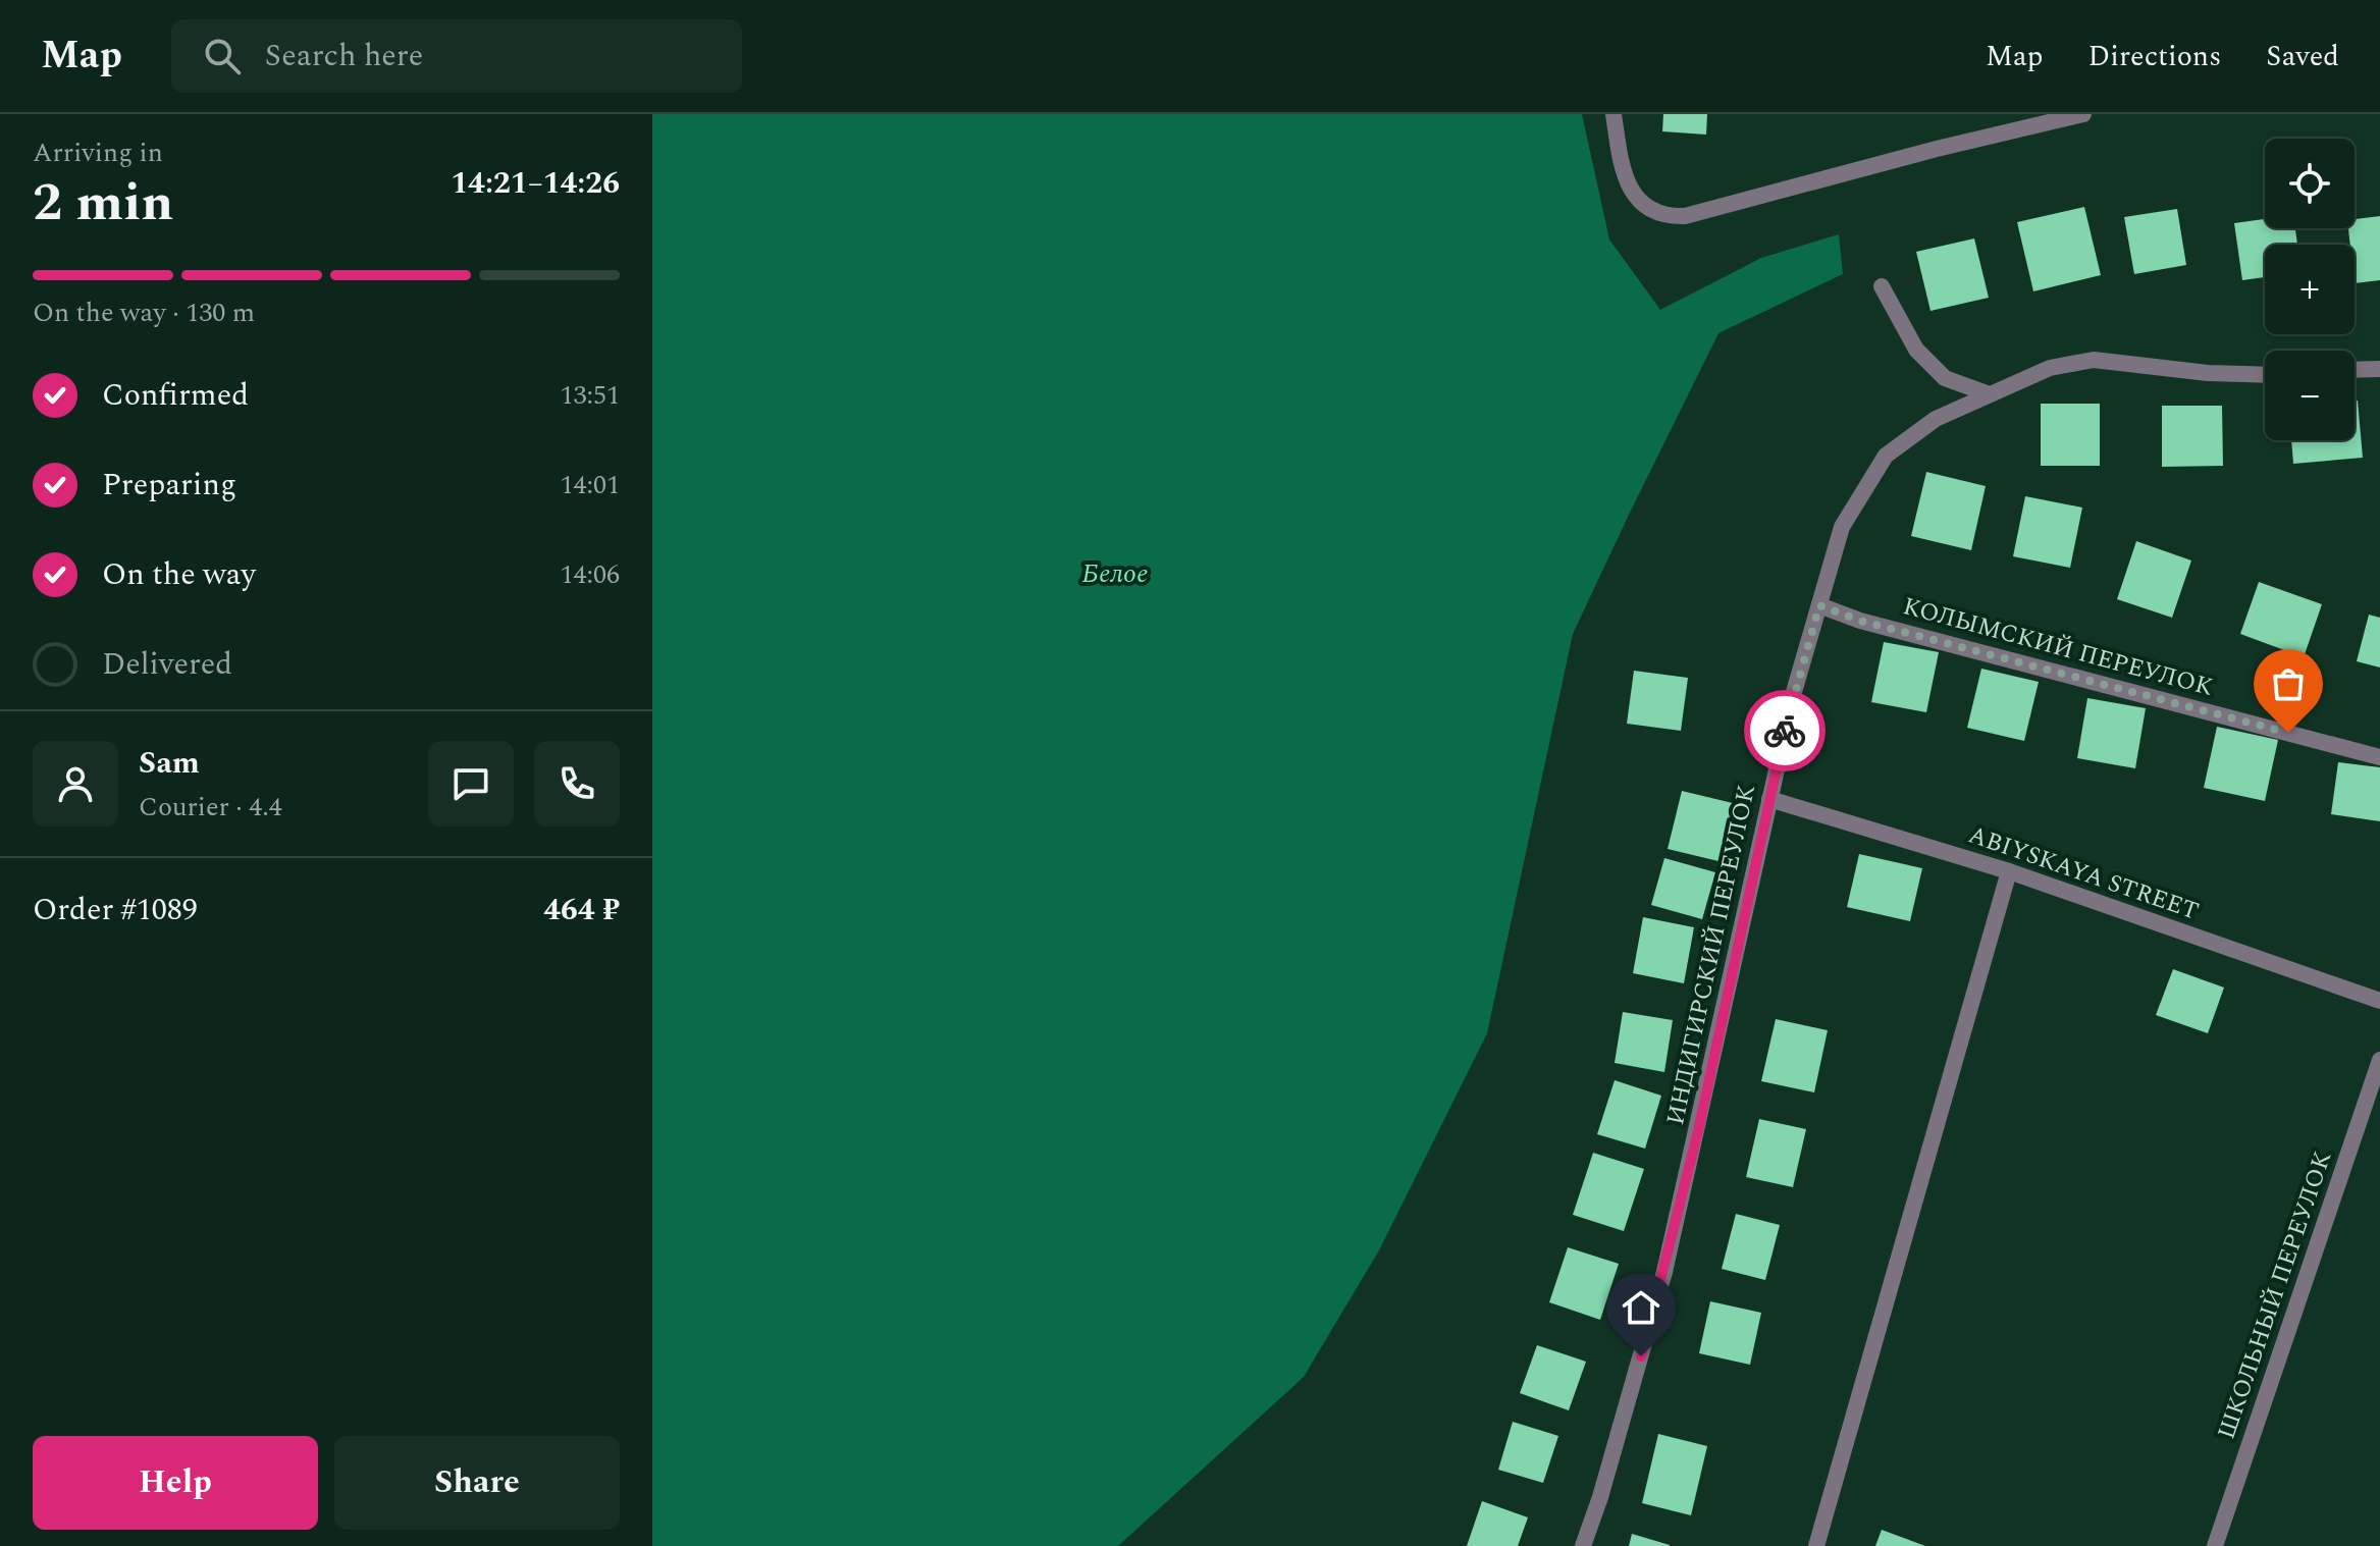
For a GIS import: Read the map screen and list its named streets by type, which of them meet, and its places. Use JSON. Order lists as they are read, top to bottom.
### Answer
{
  "streets": {
    "street": [
      "КОЛЫМСКИЙ ПЕРЕУЛОК",
      "ABIYSKAYA STREET",
      "ИНДИГИРСКИЙ ПЕРЕУЛОК",
      "ШКОЛЬНЫЙ ПЕРЕУЛОК"
    ]
  },
  "crossings": [
    ["КОЛЫМСКИЙ ПЕРЕУЛОК", "ИНДИГИРСКИЙ ПЕРЕУЛОК"],
    ["ABIYSKAYA STREET", "ИНДИГИРСКИЙ ПЕРЕУЛОК"]
  ],
  "water": ["Белое"],
  "page": {
    "header": "Map",
    "search": "Search here",
    "nav": ["Map", "Directions", "Saved"],
    "heading": ["2 min", "Arriving in", "14:21–14:26"],
    "panel": [
      "Sam",
      "Courier · 4.4",
      "Order #1089",
      "464 ₽"
    ],
    "map_buttons": ["+", "−"],
    "bar": "On the way · 130 m",
    "list": [
      ["Confirmed", "13:51"],
      ["Preparing", "14:01"],
      ["On the way", "14:06"],
      "Delivered"
    ],
    "buttons": ["Help", "Share"]
  }
}
